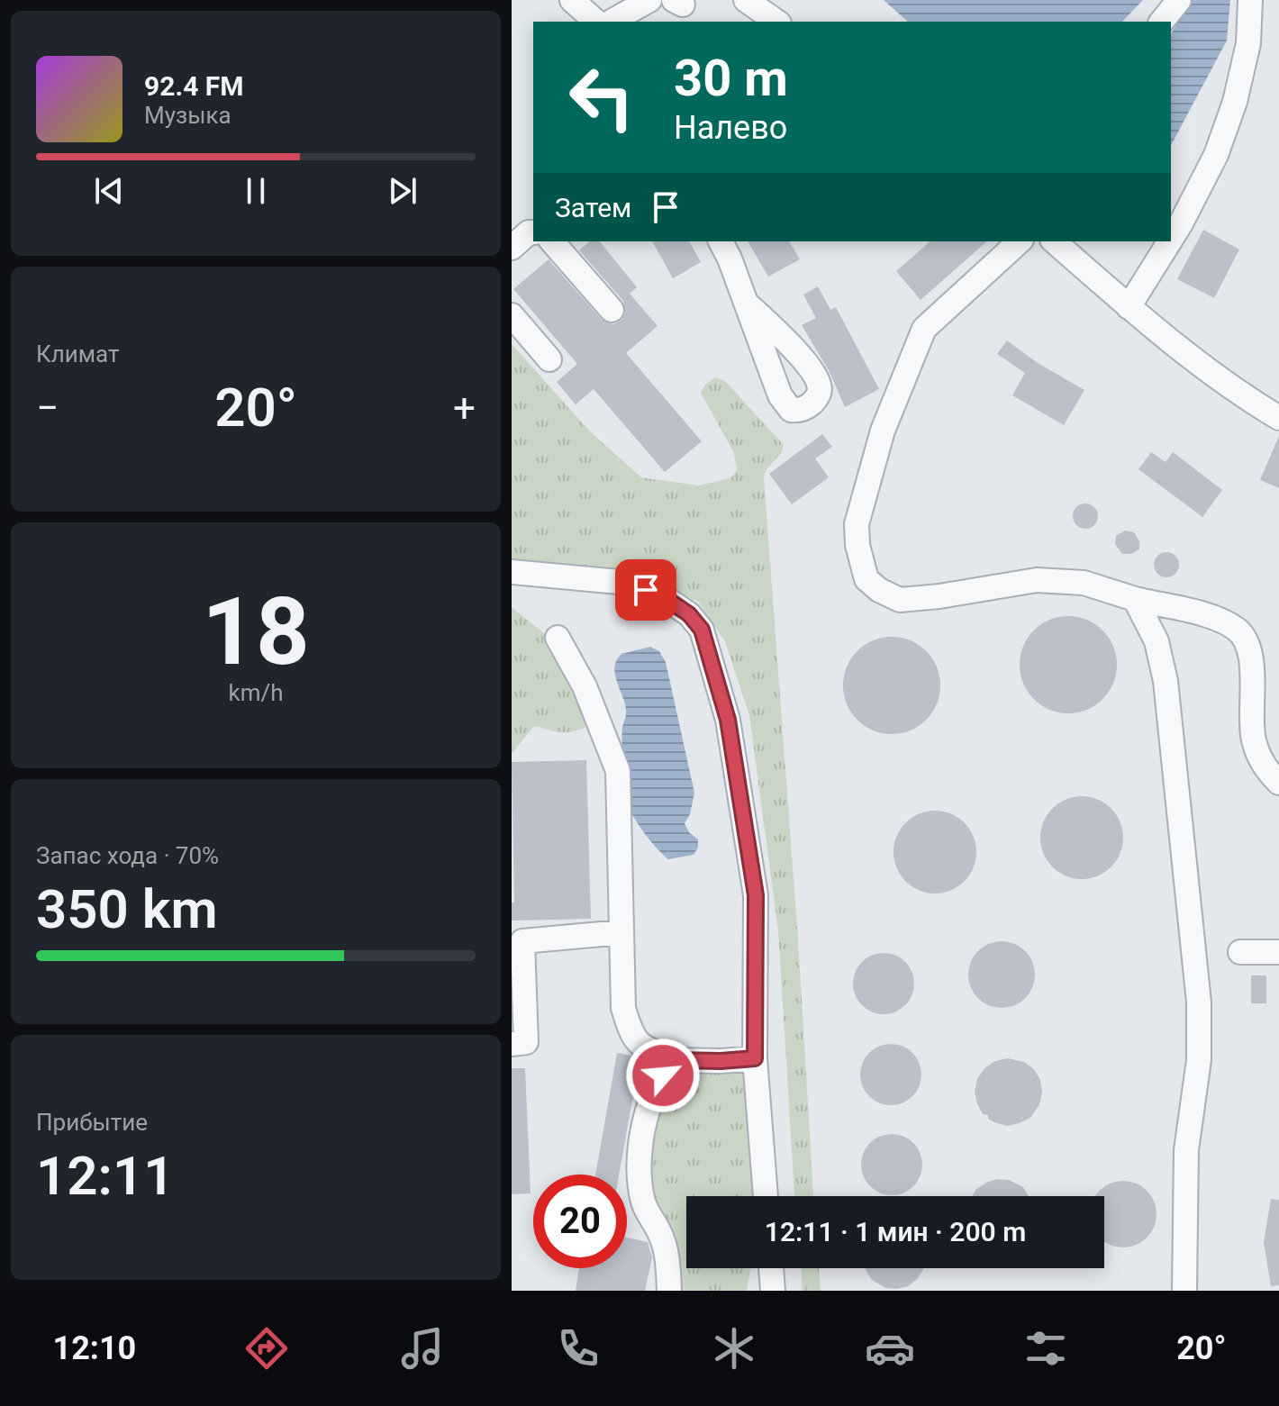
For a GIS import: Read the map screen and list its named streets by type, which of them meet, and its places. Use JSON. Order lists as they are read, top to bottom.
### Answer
{
  "page": {
    "turn": ["30 m", "Налево"],
    "song": ["92.4 FM", "Музыка"],
    "then": "Затем",
    "tile": [
      "Климат",
      ["18", "km/h"],
      ["Запас хода · 70%", "350 km"],
      ["Прибытие", "12:11"]
    ],
    "heat": ["−", "20°", "+"],
    "limit": "20",
    "trip": "12:11 · 1 мин · 200 m",
    "tabs": ["12:10", "20°"]
  }
}
